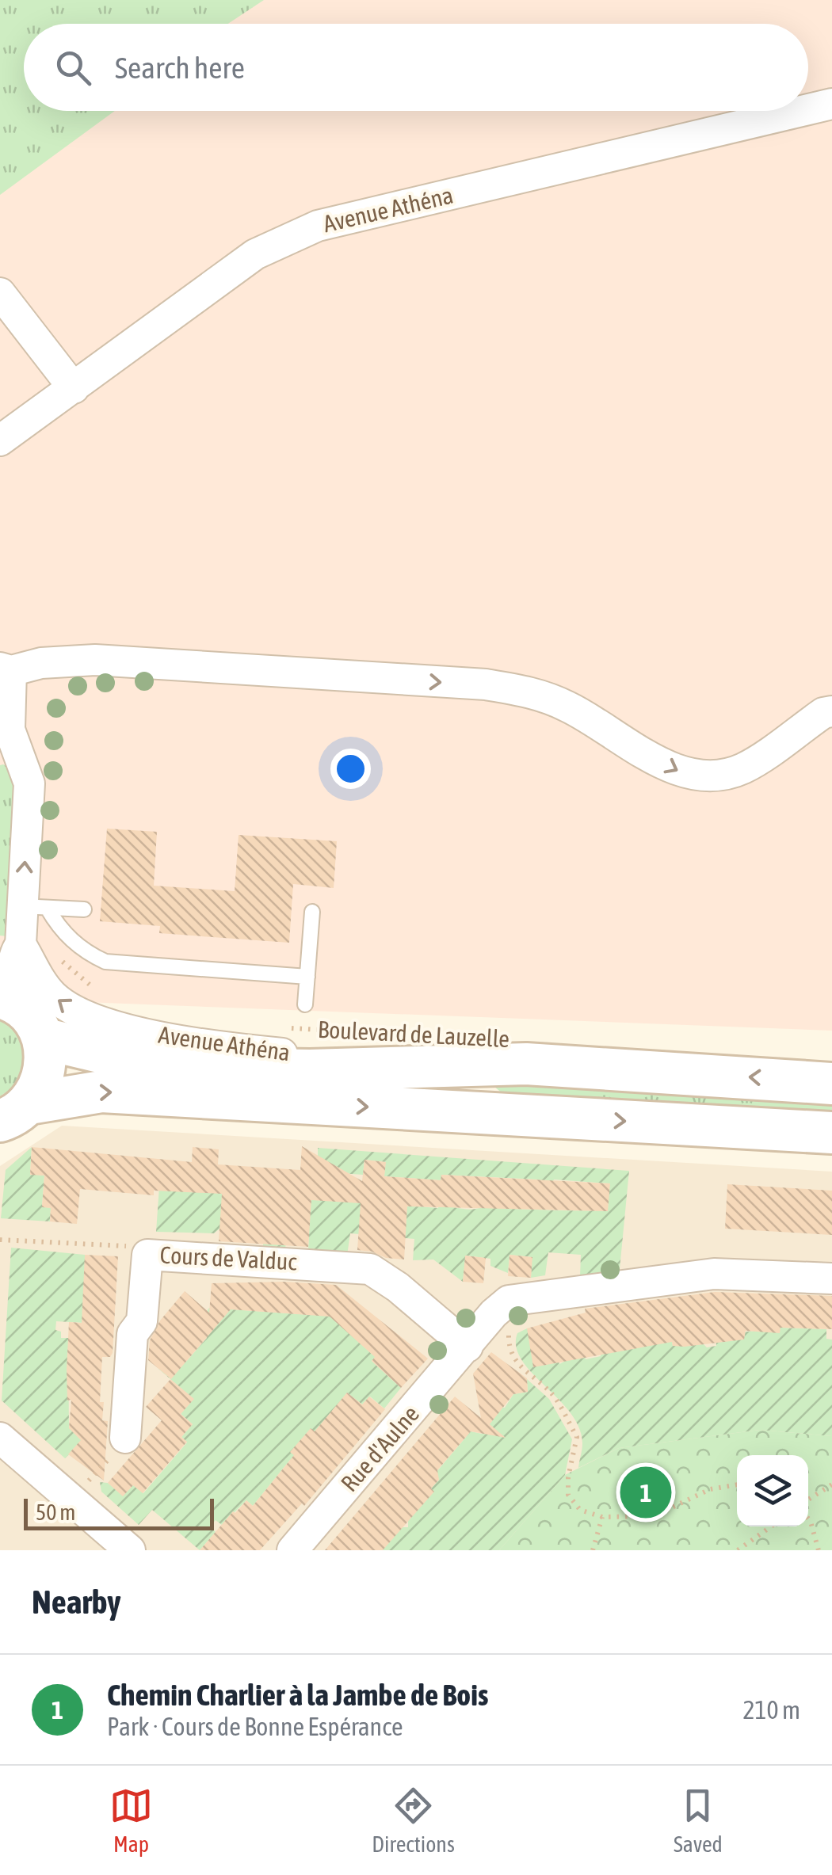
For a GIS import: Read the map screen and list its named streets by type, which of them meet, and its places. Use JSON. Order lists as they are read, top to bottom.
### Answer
{
  "streets": {
    "main road": ["Boulevard de Lauzelle"],
    "street": ["Avenue Athéna", "Cours de Valduc", "Rue d'Aulne"]
  },
  "crossings": [
    ["Avenue Athéna", "Boulevard de Lauzelle"],
    ["Cours de Valduc", "Rue d'Aulne"]
  ],
  "scale_bar": "50 m",
  "page": {
    "search": "Search here",
    "pins": "1",
    "scale": "50 m",
    "heading": "Nearby",
    "list": [
      {
        "mark": "1",
        "name": "Chemin Charlier à la Jambe de Bois",
        "note": "Park · Cours de Bonne Espérance",
        "value": "210 m"
      }
    ],
    "nav": ["Map", "Directions", "Saved"]
  }
}
